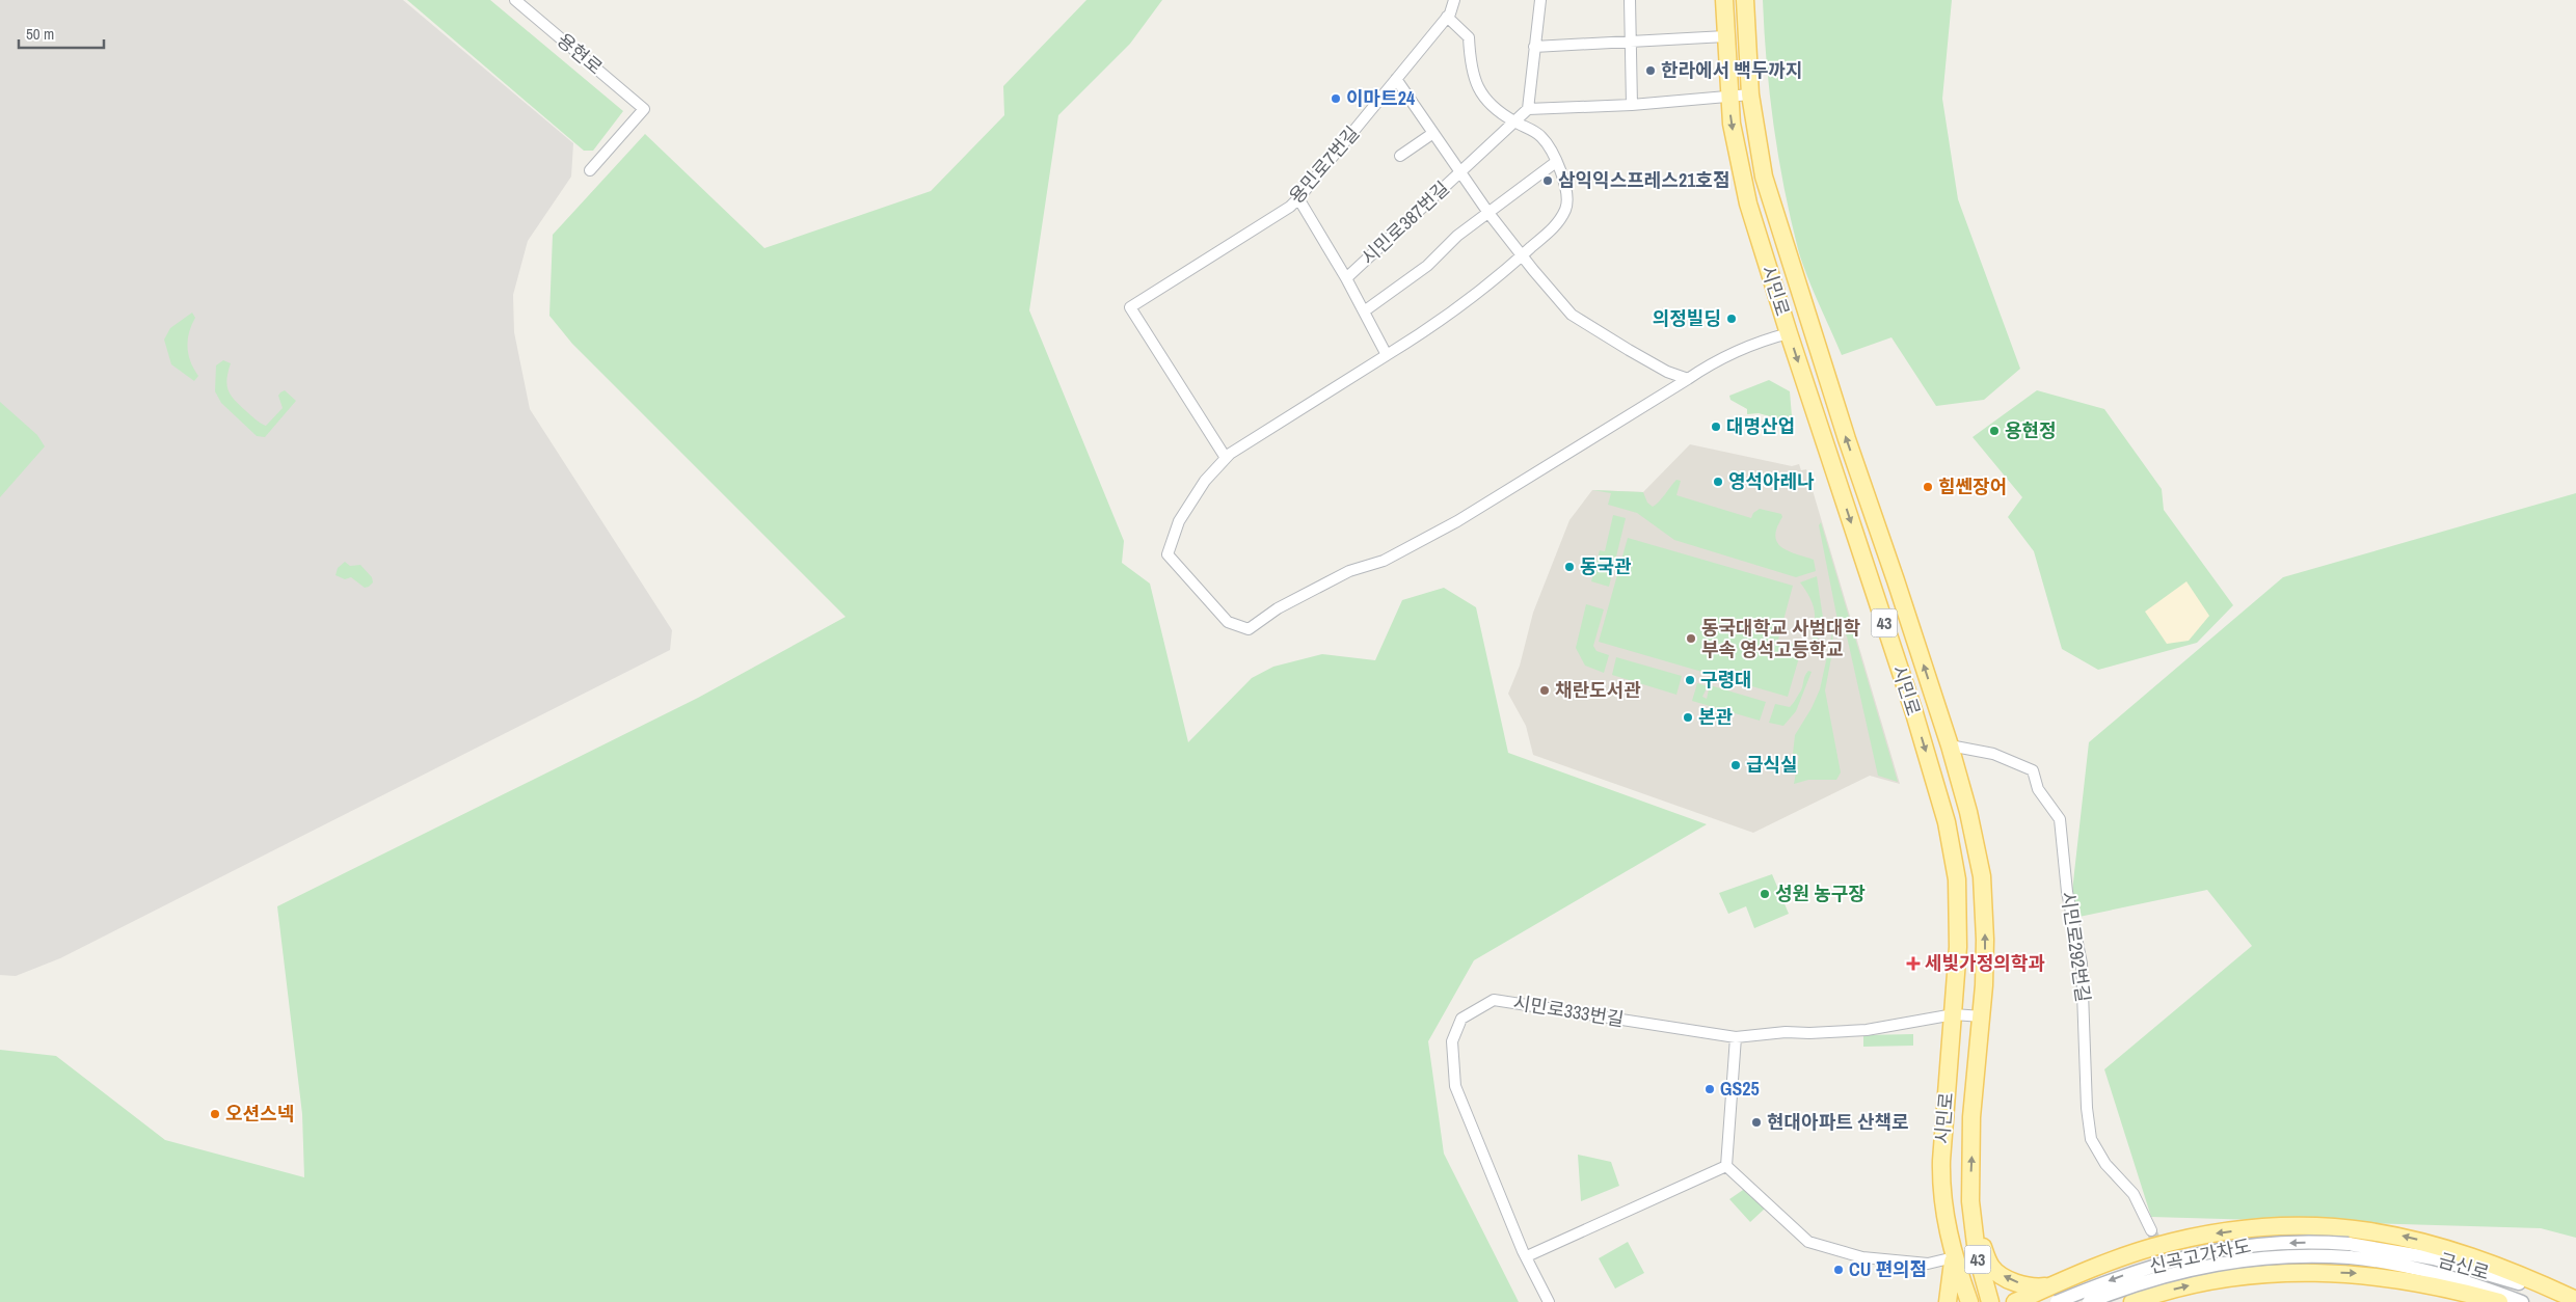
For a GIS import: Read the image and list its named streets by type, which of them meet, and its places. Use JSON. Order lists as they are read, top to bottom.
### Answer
{
  "streets": {
    "main road": ["시민로", "43"],
    "street": [
      "용현로",
      "용민로7번길",
      "시민로387번길",
      "시민로292번길",
      "시민로333번길",
      "신곡고가차도",
      "금신로"
    ]
  },
  "crossings": [
    ["시민로", "시민로292번길"],
    ["시민로", "시민로333번길"],
    ["신곡고가차도", "금신로"]
  ],
  "places": {
    "other": [
      "한라에서 백두까지",
      "이마트24",
      "삼익익스프레스21호점",
      "의정빌딩",
      "대명산업",
      "용현정",
      "영석아레나",
      "힘쎈장어",
      "동국관",
      "동국대학교 사범대학 부속 영석고등학교",
      "구령대",
      "채란도서관",
      "본관",
      "급식실",
      "성원 농구장",
      "GS25",
      "오션스넥",
      "현대아파트 산책로",
      "CU 편의점"
    ],
    "health": ["세빛가정의학과"]
  },
  "scale_bar": "50 m"
}
